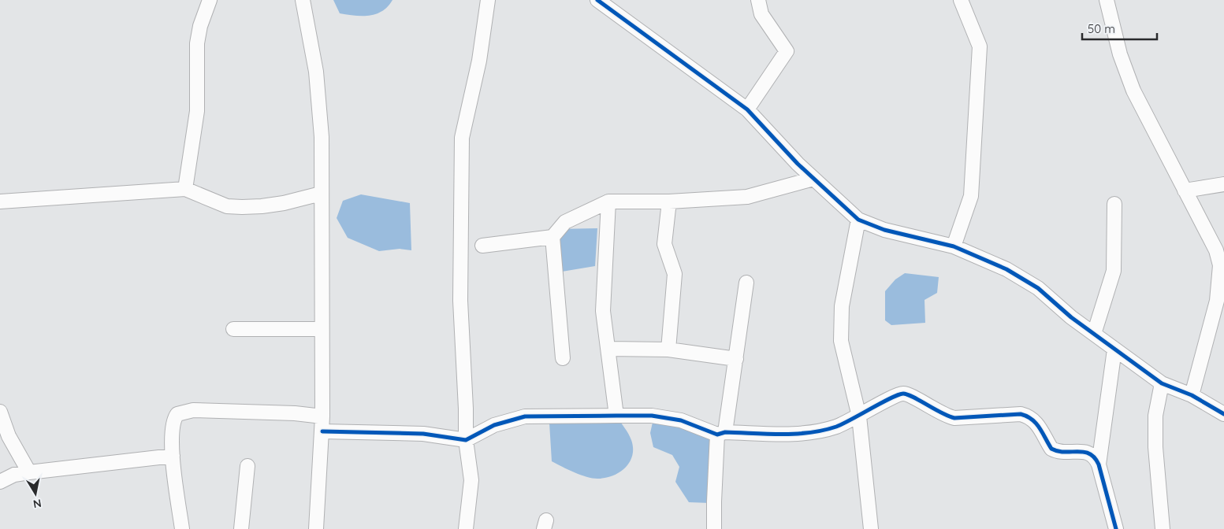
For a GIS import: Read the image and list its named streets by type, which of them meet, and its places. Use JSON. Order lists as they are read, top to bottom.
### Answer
{
  "scale_bar": "50 m",
  "north": "bottom"
}
